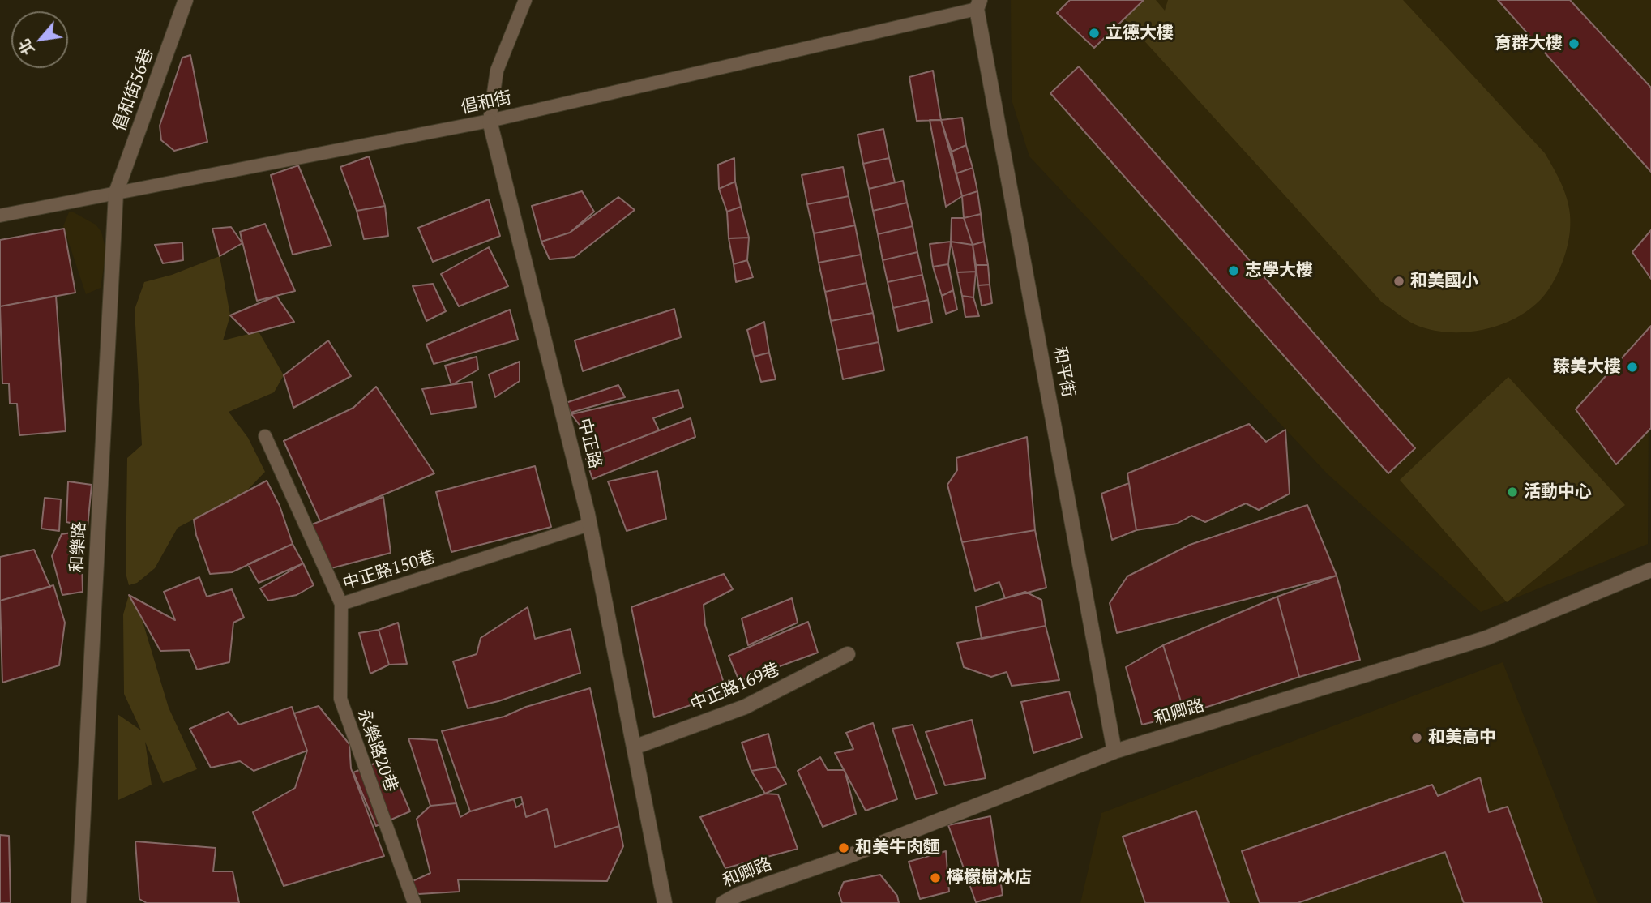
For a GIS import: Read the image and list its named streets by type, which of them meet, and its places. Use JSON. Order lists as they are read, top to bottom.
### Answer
{
  "streets": {
    "street": [
      "倡和街56巷",
      "和平街",
      "中正路",
      "和樂路",
      "中正路169巷",
      "和卿路"
    ],
    "lane": ["倡和街", "中正路150巷", "永樂路20巷"]
  },
  "crossings": [
    ["倡和街56巷", "倡和街"],
    ["倡和街56巷", "和樂路"],
    ["倡和街", "和平街"],
    ["倡和街", "中正路"],
    ["倡和街", "和樂路"],
    ["和平街", "和卿路"],
    ["中正路", "中正路150巷"],
    ["中正路", "中正路169巷"],
    ["中正路150巷", "永樂路20巷"]
  ],
  "places": [
    "立德大樓",
    "育群大樓",
    "志學大樓",
    "和美國小",
    "臻美大樓",
    "活動中心",
    "和美高中",
    "和美牛肉麵",
    "檸檬樹冰店"
  ],
  "north": "bottom left"
}
